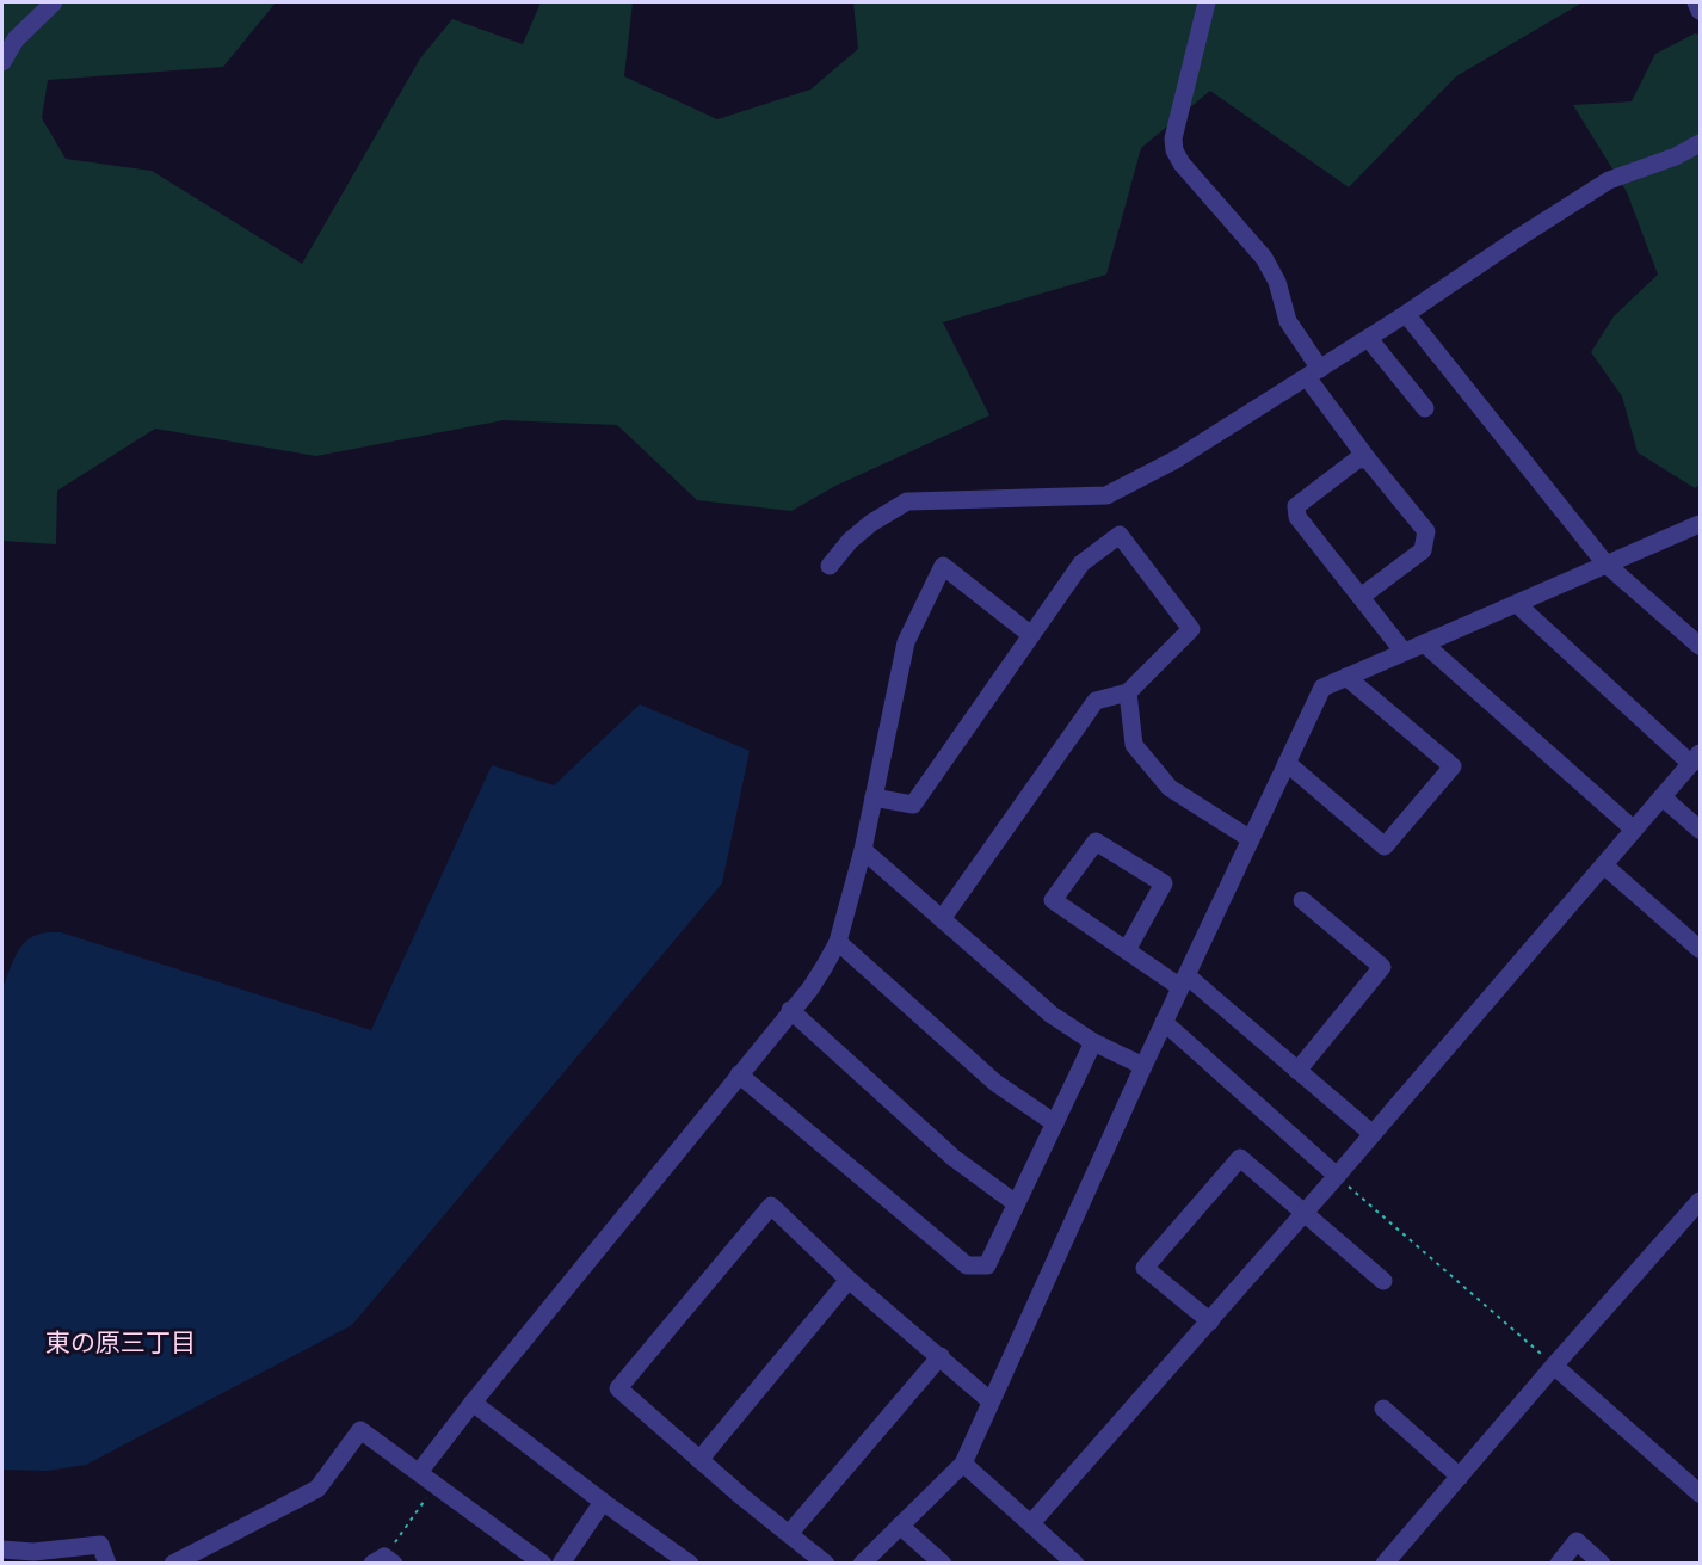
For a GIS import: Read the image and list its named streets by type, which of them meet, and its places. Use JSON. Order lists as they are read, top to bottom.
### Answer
{
  "districts": ["東の原三丁目"]
}
